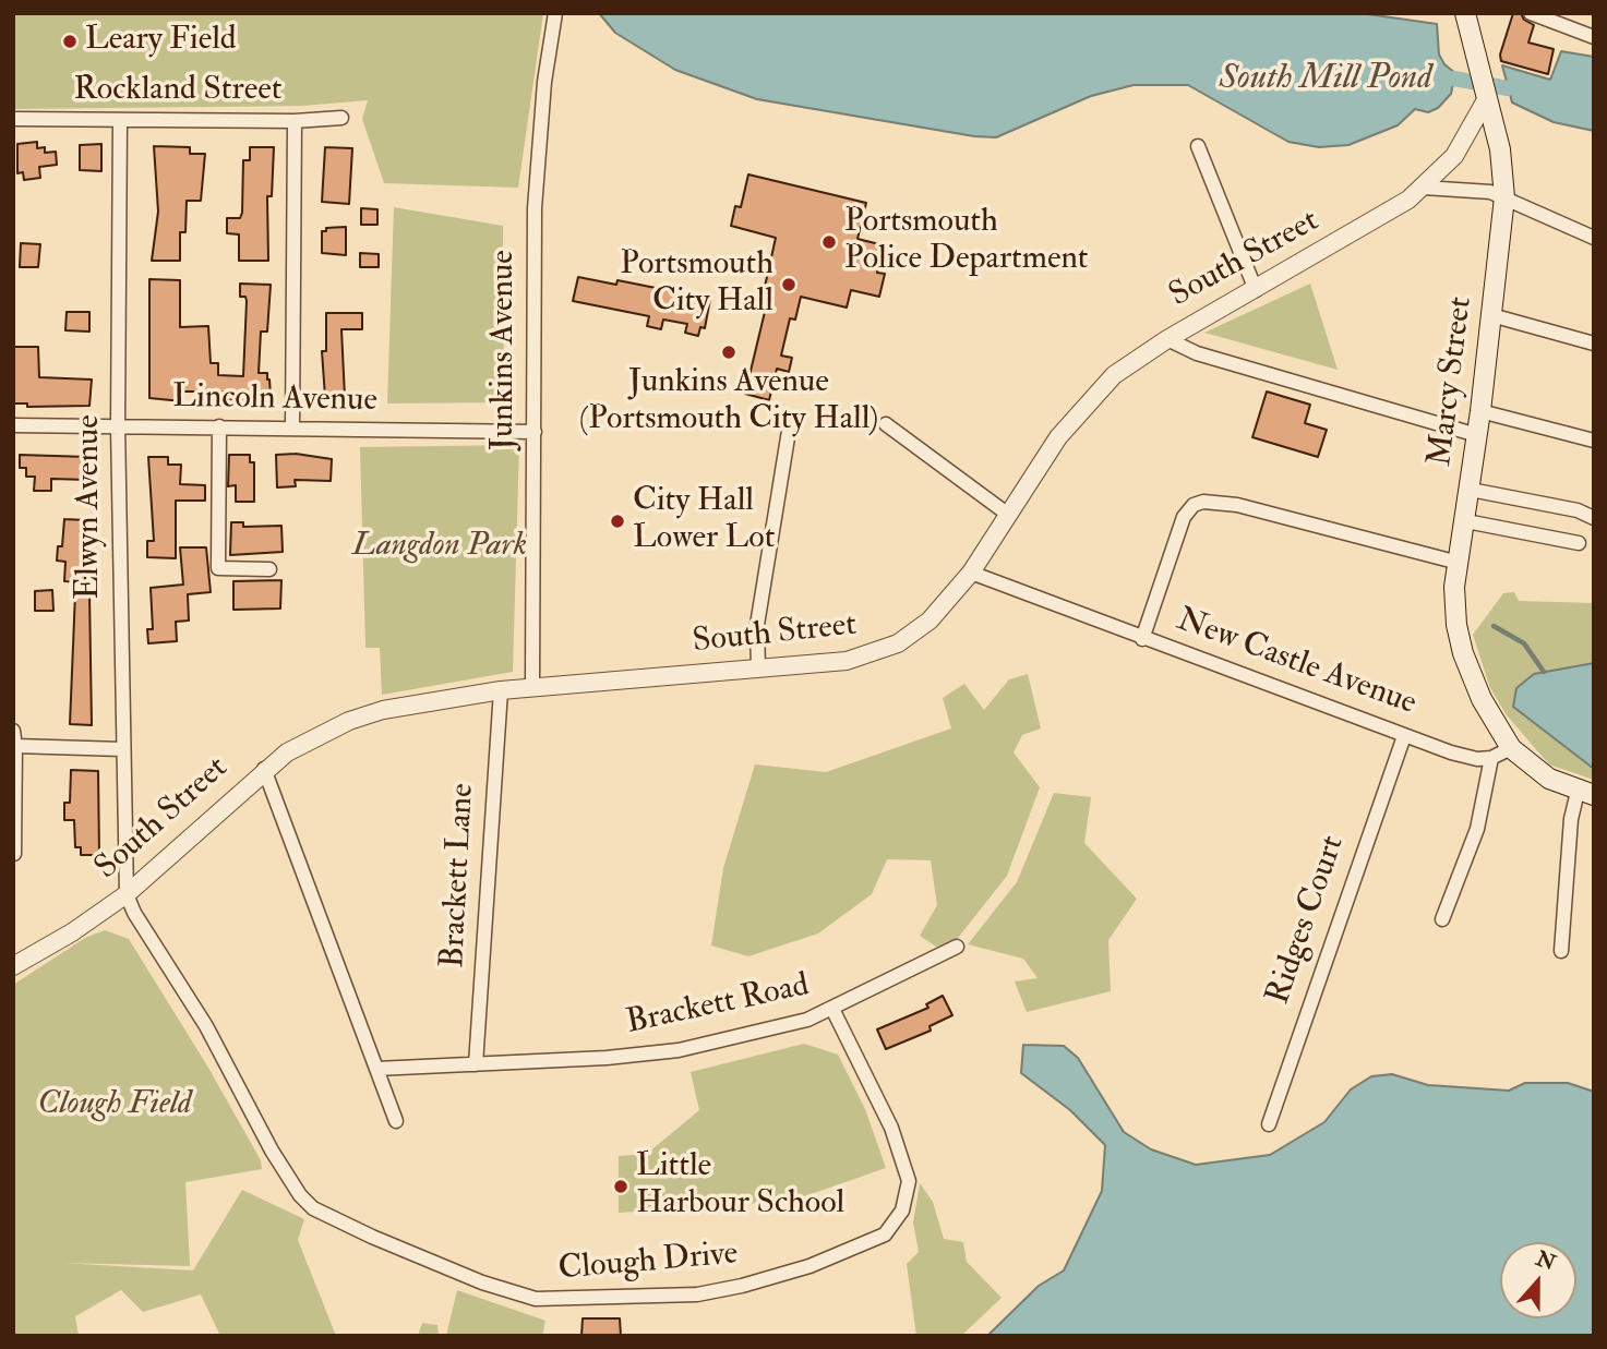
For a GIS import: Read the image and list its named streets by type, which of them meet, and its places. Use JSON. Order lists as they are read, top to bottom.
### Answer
{
  "streets": {
    "main road": ["Marcy Street"],
    "street": [
      "Rockland Street",
      "South Street",
      "Junkins Avenue",
      "Lincoln Avenue",
      "Elwyn Avenue",
      "New Castle Avenue",
      "Brackett Lane",
      "Ridges Court",
      "Brackett Road",
      "Clough Drive"
    ]
  },
  "crossings": [
    ["Rockland Street", "Elwyn Avenue"],
    ["South Street", "Junkins Avenue"],
    ["South Street", "Marcy Street"],
    ["South Street", "Elwyn Avenue"],
    ["South Street", "New Castle Avenue"],
    ["South Street", "Brackett Lane"],
    ["South Street", "Clough Drive"],
    ["Junkins Avenue", "Lincoln Avenue"],
    ["Lincoln Avenue", "Elwyn Avenue"],
    ["Elwyn Avenue", "Clough Drive"],
    ["New Castle Avenue", "Ridges Court"],
    ["Brackett Lane", "Brackett Road"],
    ["Brackett Road", "Clough Drive"]
  ],
  "water": ["South Mill Pond"],
  "parks": ["Langdon Park", "Clough Field"],
  "places": [
    "Leary Field",
    "Portsmouth Police Department",
    "Portsmouth City Hall",
    "Junkins Avenue (Portsmouth City Hall)",
    "City Hall Lower Lot",
    "Little Harbour School"
  ],
  "north": "top"
}
